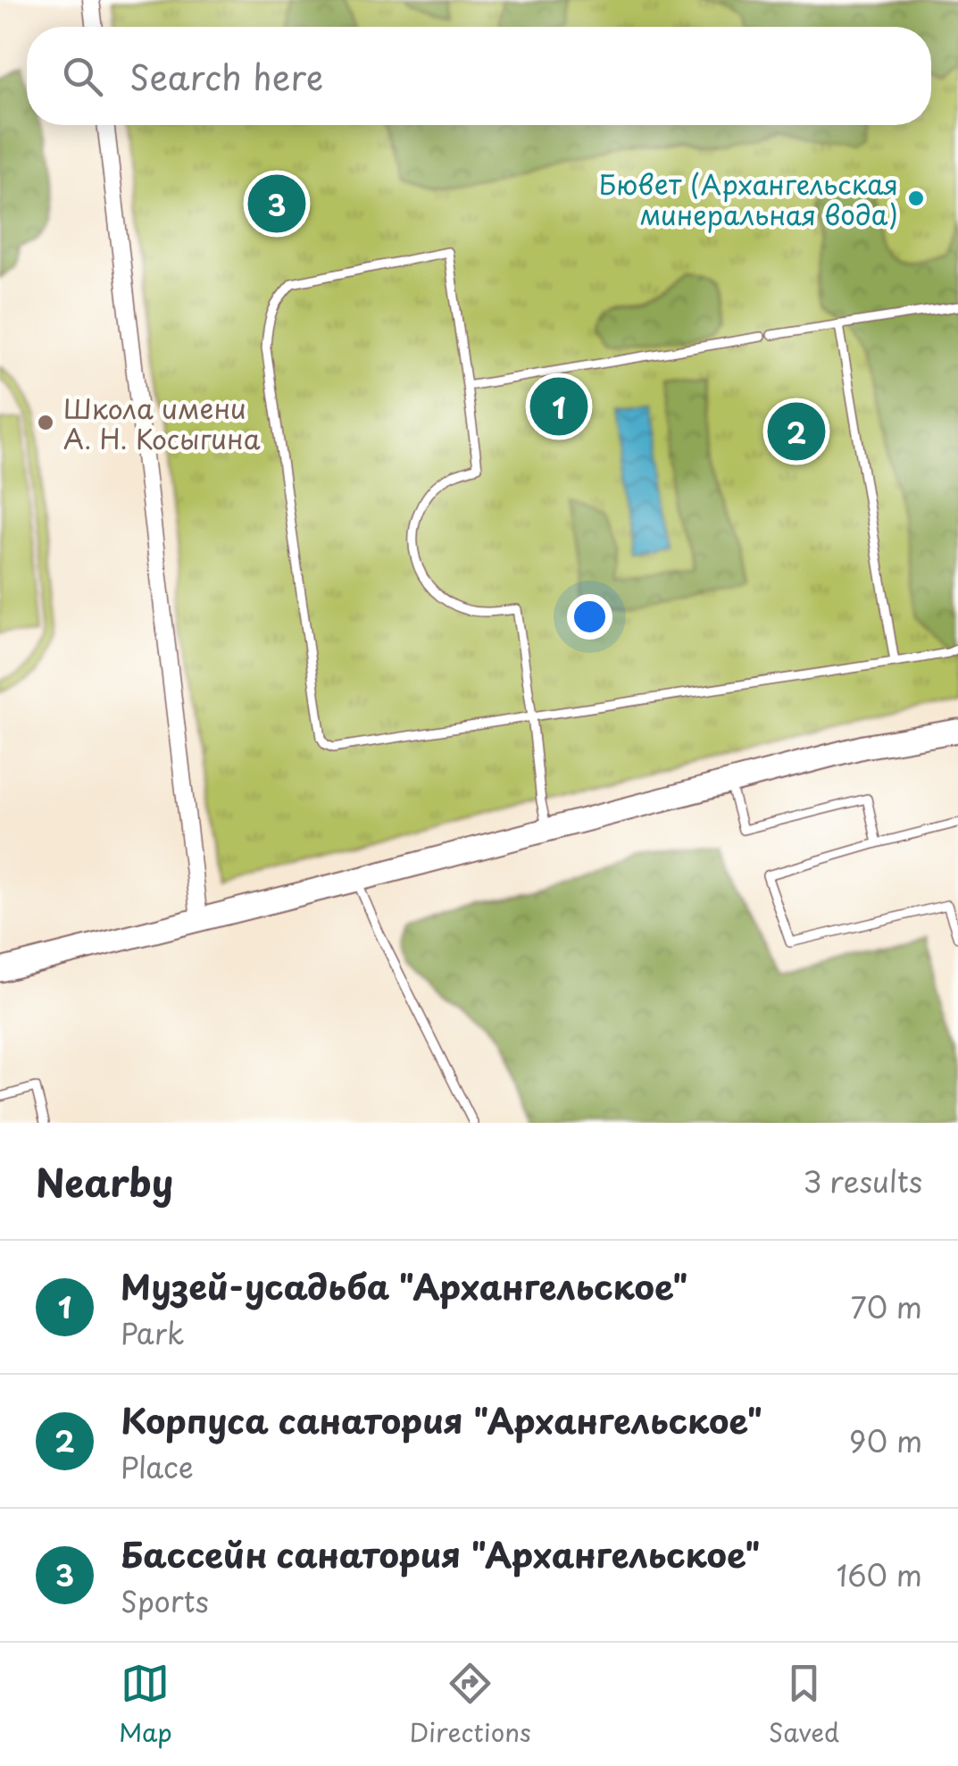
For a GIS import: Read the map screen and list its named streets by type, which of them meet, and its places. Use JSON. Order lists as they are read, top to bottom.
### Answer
{
  "places": ["Бювет (Архангельская минеральная вода)", "Школа имени А. Н. Косыгина"],
  "page": {
    "search": "Search here",
    "pins": ["3", "1", "2"],
    "heading": ["Nearby", "3 results"],
    "list": [
      {
        "mark": "1",
        "name": "Музей-усадьба \"Архангельское\"",
        "note": "Park",
        "value": "70 m"
      },
      {
        "mark": "2",
        "name": "Корпуса санатория \"Архангельское\"",
        "note": "Place",
        "value": "90 m"
      },
      {
        "mark": "3",
        "name": "Бассейн санатория \"Архангельское\"",
        "note": "Sports",
        "value": "160 m"
      }
    ],
    "nav": ["Map", "Directions", "Saved"]
  }
}
